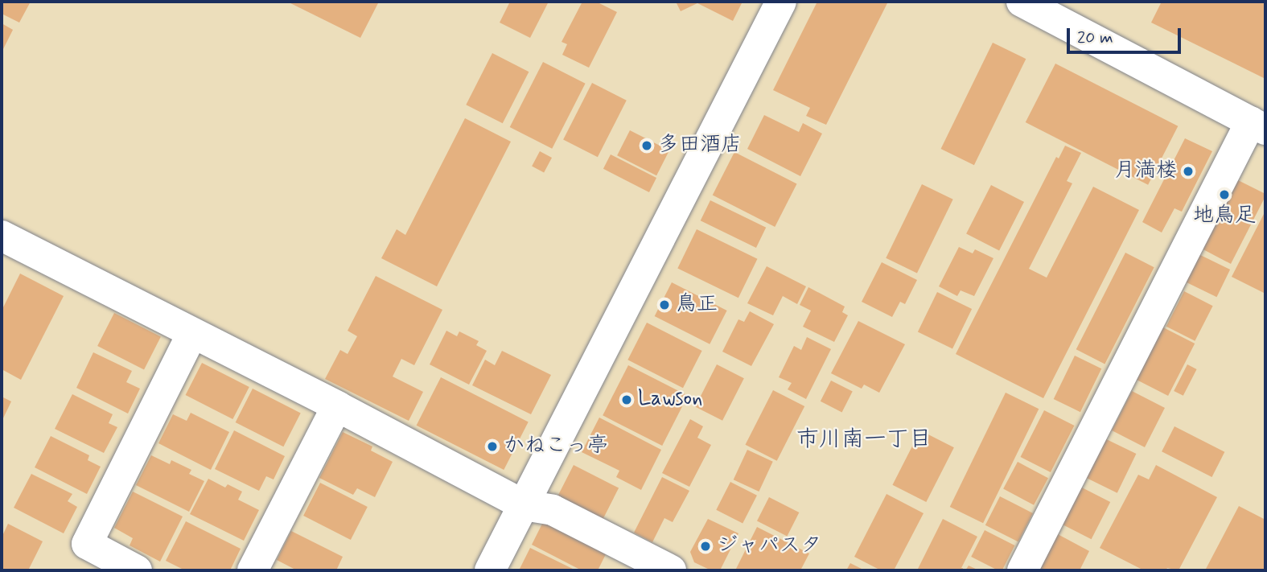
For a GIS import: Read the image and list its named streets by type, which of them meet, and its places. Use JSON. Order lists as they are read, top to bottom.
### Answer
{
  "districts": ["市川南一丁目"],
  "places": [
    "多田酒店",
    "月満楼",
    "地鳥足",
    "鳥正",
    "Lawson",
    "かねこっ亭",
    "ジャパスタ"
  ],
  "scale_bar": "20 m"
}
